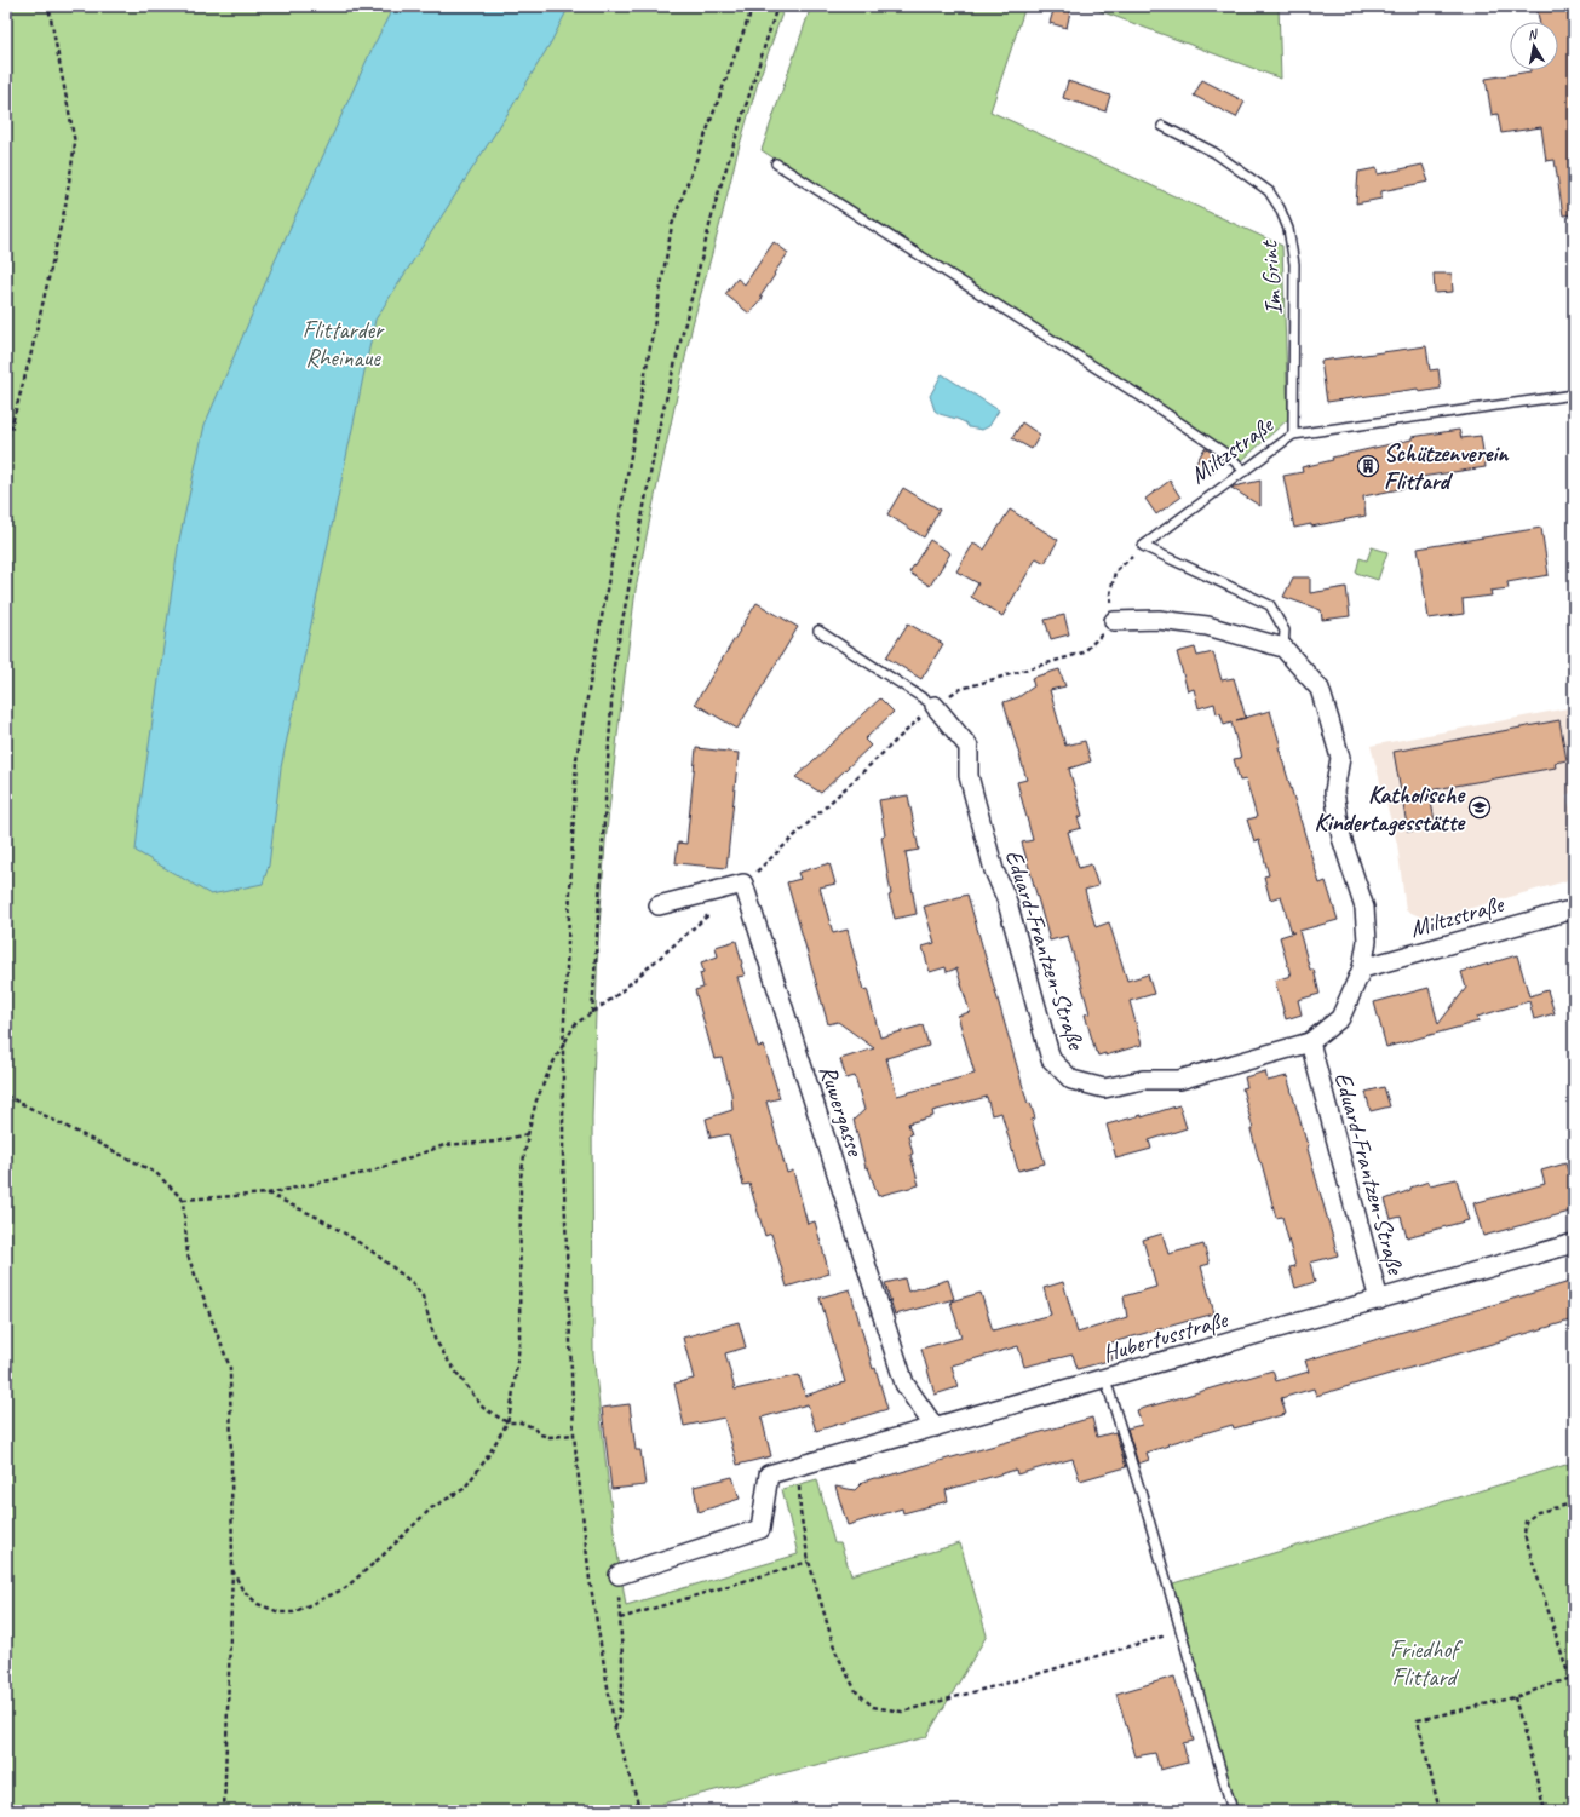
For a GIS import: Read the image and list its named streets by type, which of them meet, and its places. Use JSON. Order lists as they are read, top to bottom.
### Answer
{
  "streets": {
    "street": [
      "Miltzstraße",
      "Eduard-Frantzen-Straße",
      "Ruwergasse",
      "Hubertusstraße"
    ],
    "lane": ["Im Grint"]
  },
  "crossings": [
    ["Im Grint", "Miltzstraße"],
    ["Eduard-Frantzen-Straße", "Hubertusstraße"],
    ["Ruwergasse", "Hubertusstraße"]
  ],
  "parks": ["Flittarder Rheinaue", "Friedhof Flittard"],
  "places": {
    "building": ["Schützenverein Flittard"],
    "school or university": ["Katholische Kindertagesstätte"]
  },
  "north": "top"
}
